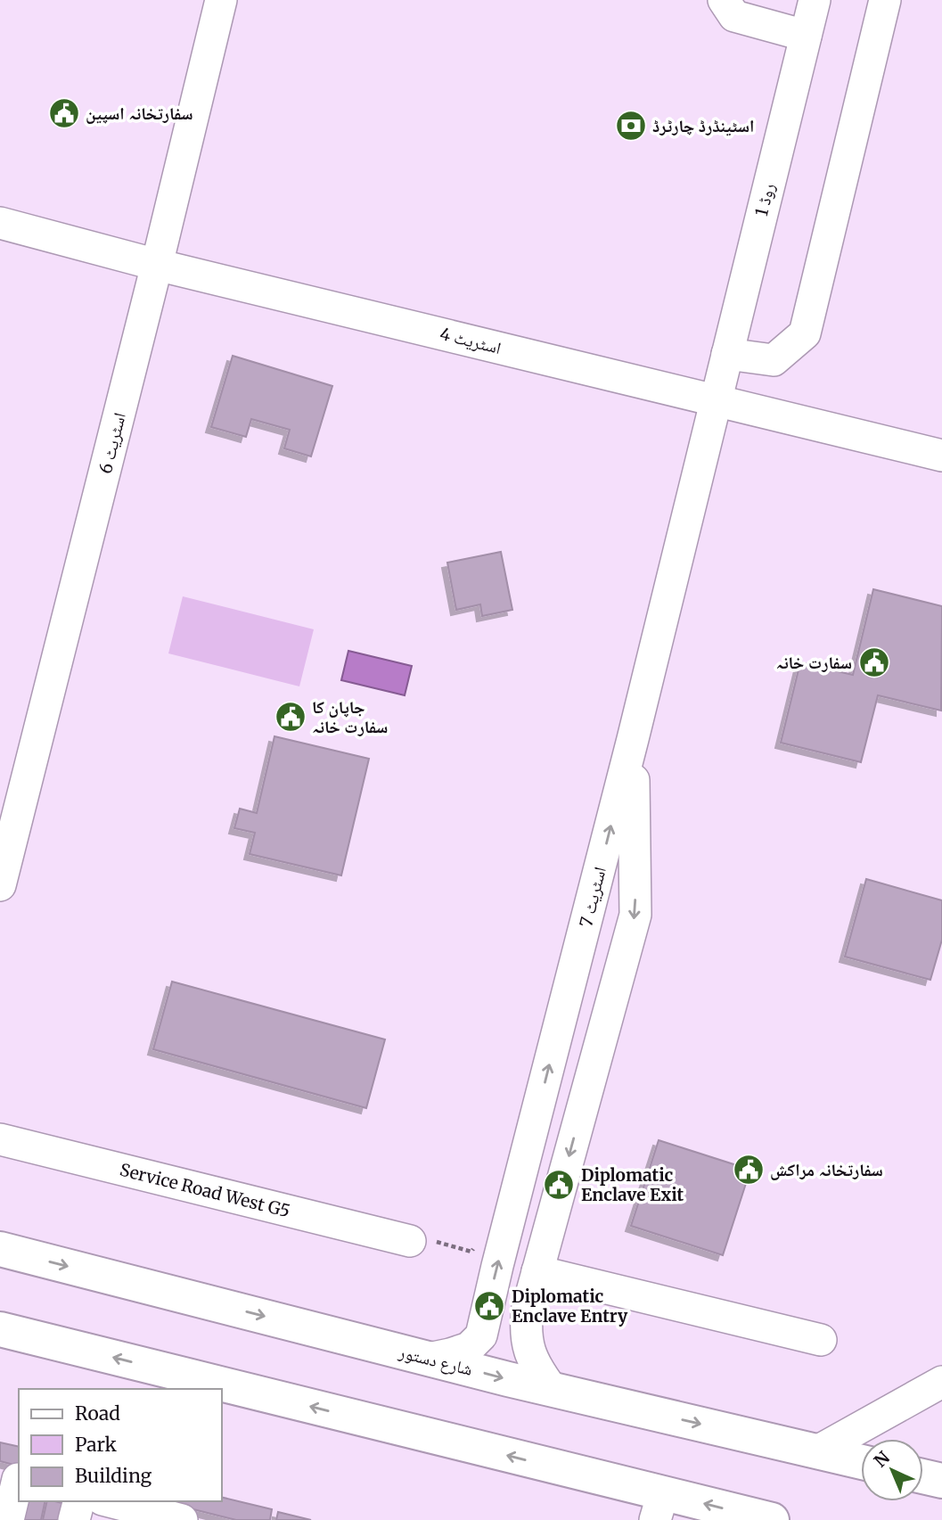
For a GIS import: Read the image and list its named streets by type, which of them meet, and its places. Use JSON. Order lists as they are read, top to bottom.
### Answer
{
  "streets": {
    "main road": ["شارع دستور"],
    "street": [
      "روڈ 1",
      "اسٹریٹ 4",
      "اسٹریٹ 6",
      "اسٹریٹ 7",
      "Service Road West G5"
    ]
  },
  "crossings": [
    ["روڈ 1", "اسٹریٹ 4"],
    ["روڈ 1", "اسٹریٹ 7"],
    ["اسٹریٹ 4", "اسٹریٹ 6"],
    ["اسٹریٹ 4", "اسٹریٹ 7"],
    ["اسٹریٹ 7", "شارع دستور"]
  ],
  "places": {
    "public building": [
      "سفارتخانہ اسپین",
      "سفارت خانہ",
      "جاپان کا سفارت خانہ",
      "سفارتخانہ مراکش",
      "Diplomatic Enclave Exit",
      "Diplomatic Enclave Entry"
    ],
    "bank": ["اسٹینڈرڈ چارٹرڈ"]
  },
  "legend": ["Road", "Park", "Building"],
  "north": "top left"
}
